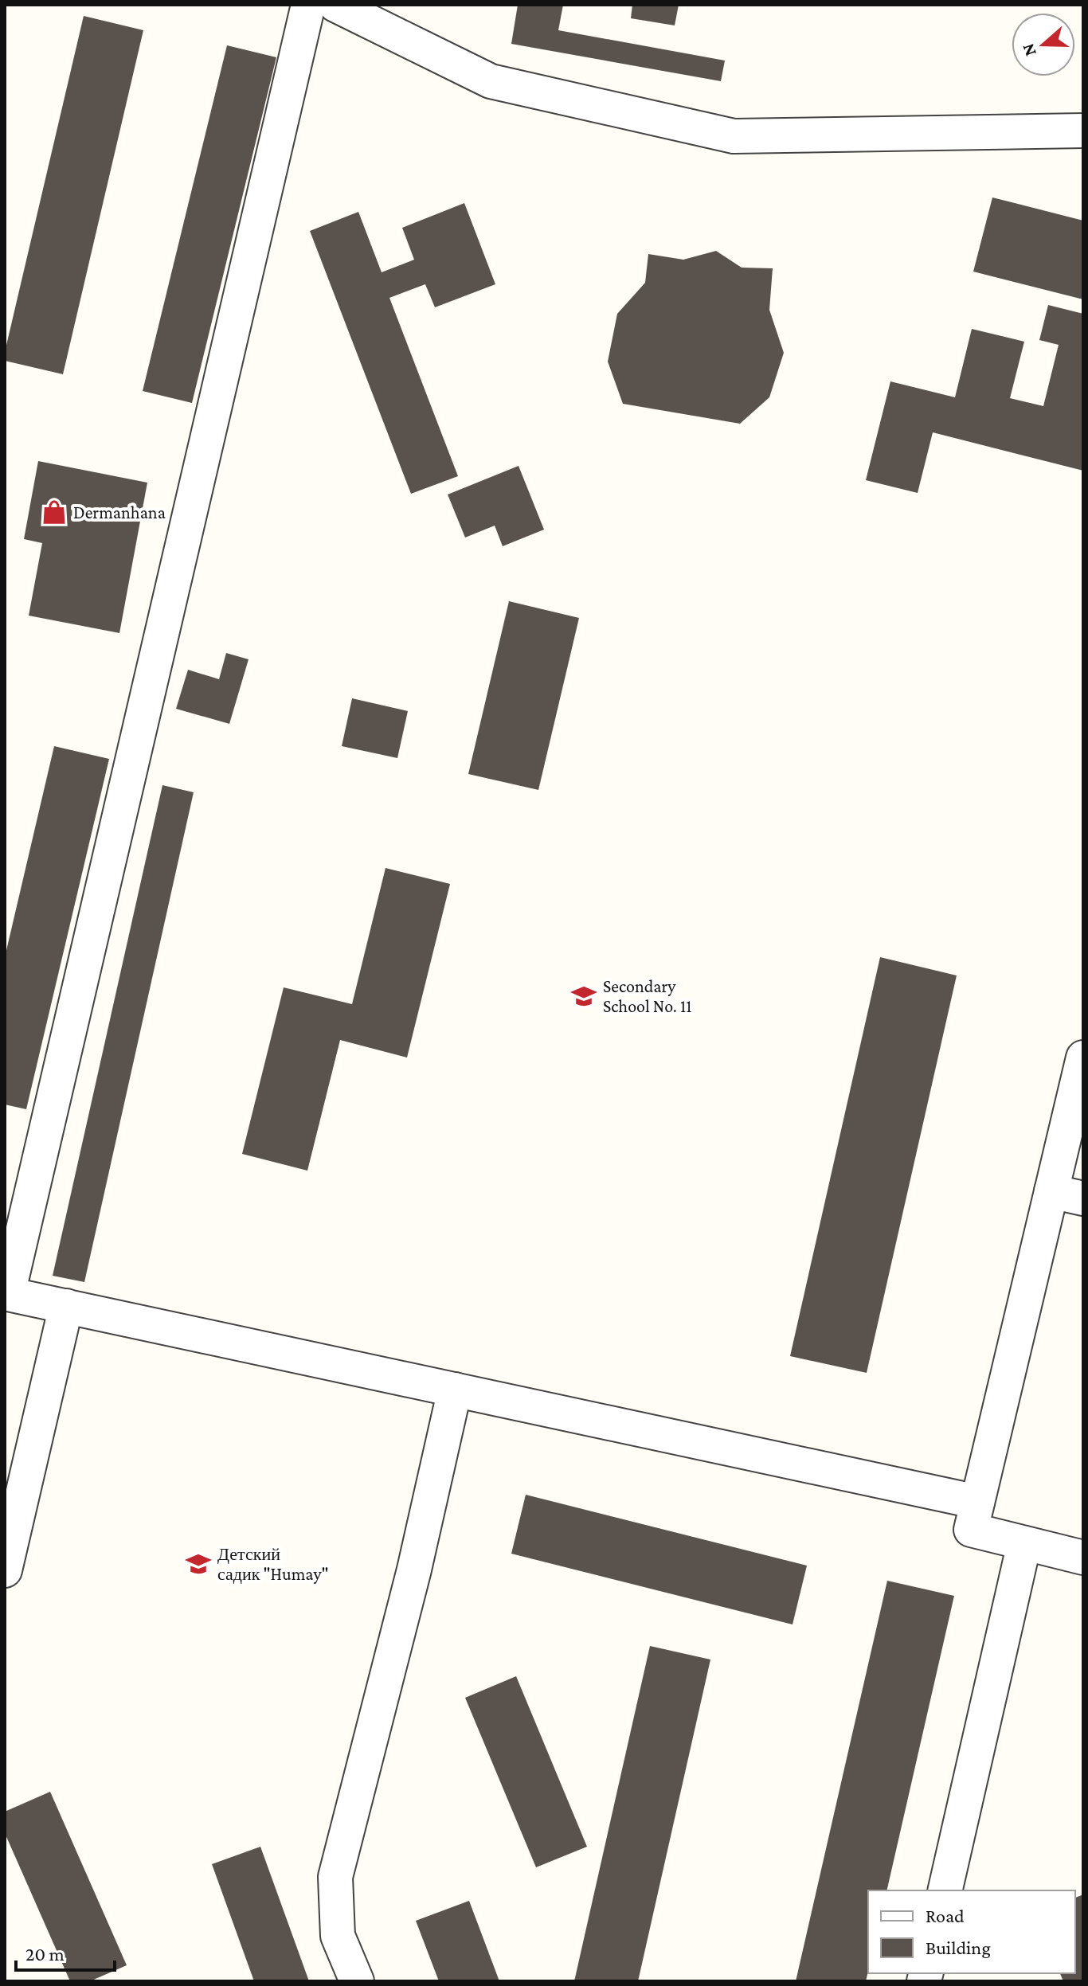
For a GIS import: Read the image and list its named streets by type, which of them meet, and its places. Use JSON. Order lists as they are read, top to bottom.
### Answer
{
  "places": {
    "shop": ["Dermanhana"],
    "school or university": ["Secondary School No. 11", "Детский садик \"Humay\""]
  },
  "legend": ["Road", "Building"],
  "scale_bar": "20 m",
  "north": "left"
}
